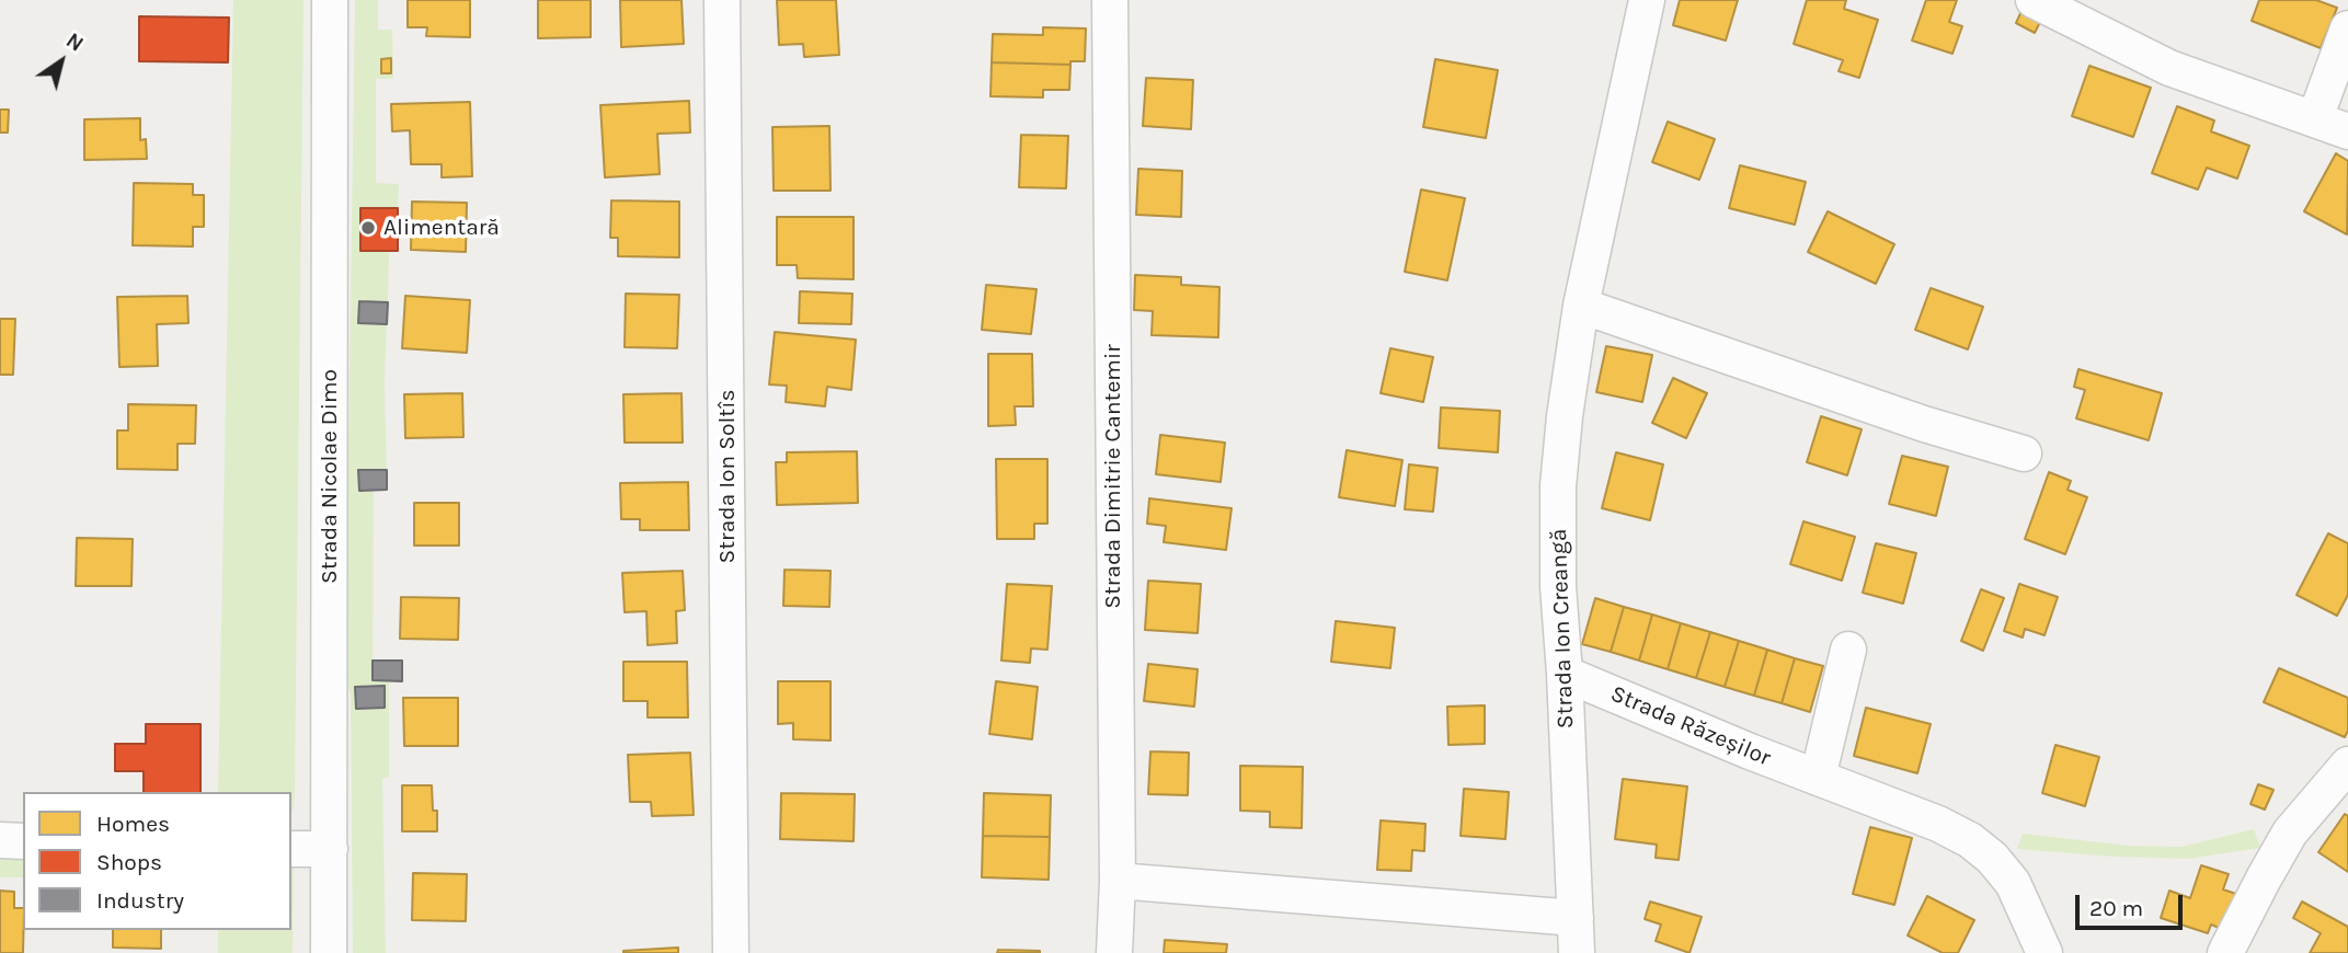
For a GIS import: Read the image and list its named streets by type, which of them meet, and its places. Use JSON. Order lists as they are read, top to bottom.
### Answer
{
  "streets": {
    "street": [
      "Strada Nicolae Dimo",
      "Strada Ion Soltîs",
      "Strada Dimitrie Cantemir",
      "Strada Ion Creangă",
      "Strada Răzeșilor"
    ]
  },
  "crossings": [
    ["Strada Ion Creangă", "Strada Răzeșilor"]
  ],
  "places": ["Alimentară"],
  "legend": ["Homes", "Shops", "Industry"],
  "scale_bar": "20 m",
  "north": "top right"
}
